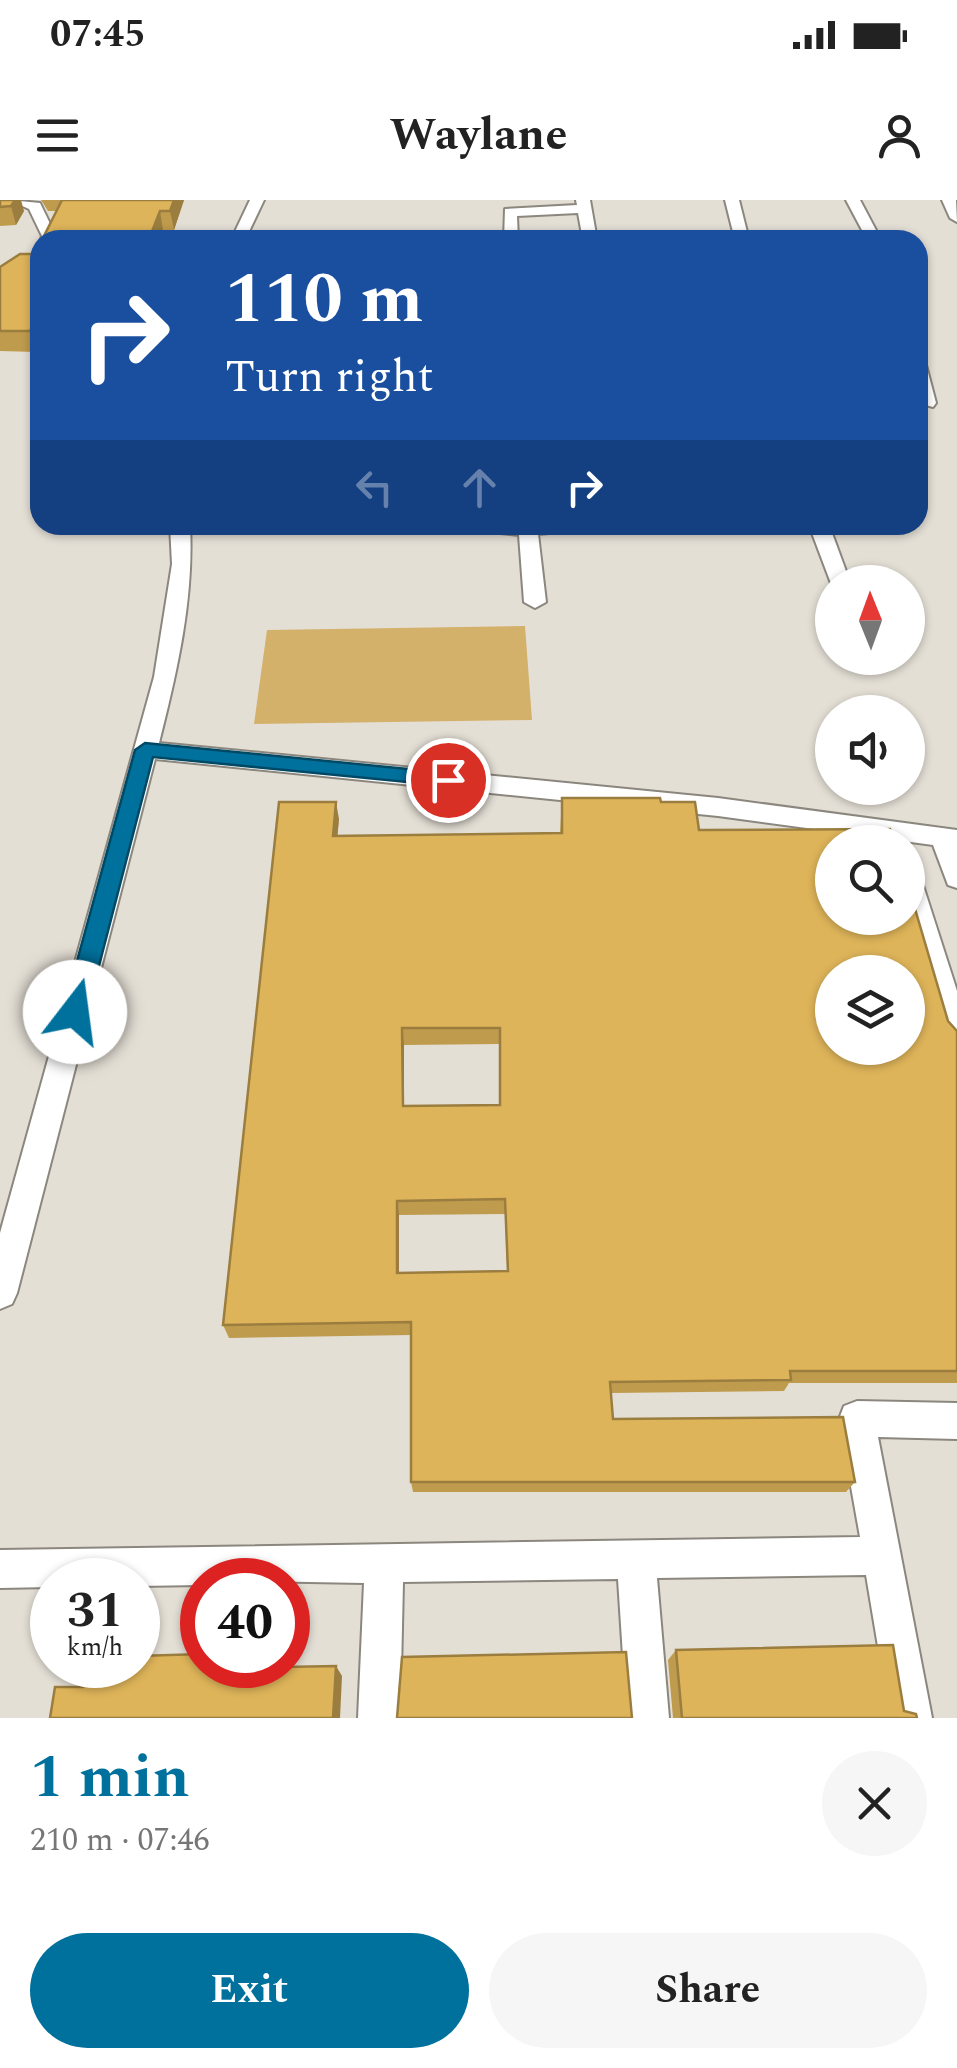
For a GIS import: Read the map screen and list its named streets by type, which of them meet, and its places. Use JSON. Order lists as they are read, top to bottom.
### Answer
{
  "north": "top",
  "page": {
    "status": "07:45",
    "header": "Waylane",
    "turn": ["110 m", "Turn right"],
    "speed": "31 km/h",
    "limit": "40",
    "heading": ["1 min", "210 m · 07:46"],
    "buttons": ["Exit", "Share"]
  }
}
